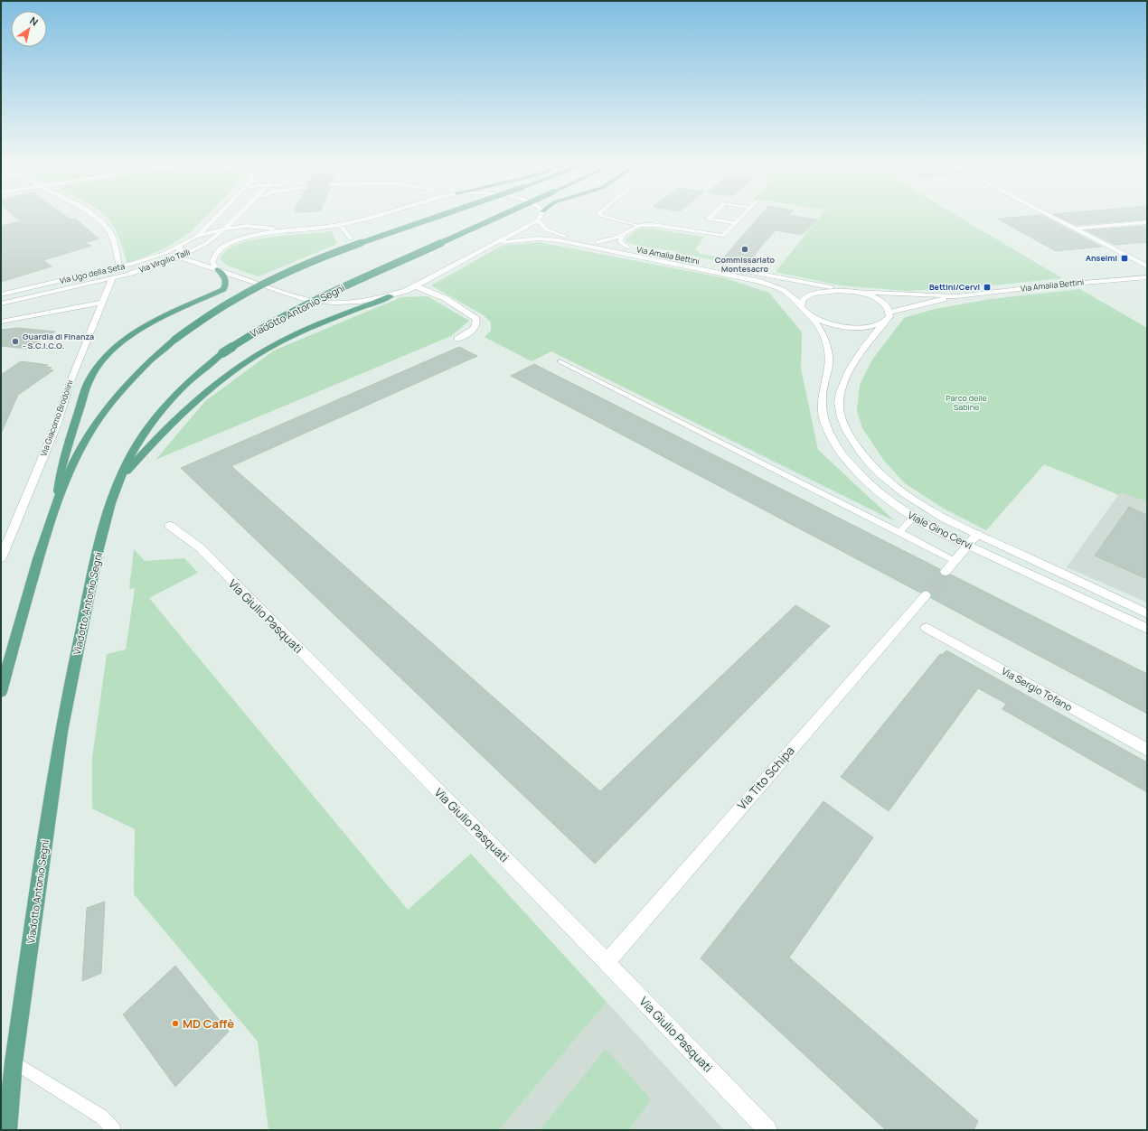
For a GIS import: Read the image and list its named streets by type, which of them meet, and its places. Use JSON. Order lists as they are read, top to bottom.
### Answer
{
  "streets": {
    "main road": ["Viadotto Antonio Segni"],
    "street": [
      "Via Amalia Bettini",
      "Via Virgilio Talli",
      "Via Ugo della Seta",
      "Via Giacomo Brodolini",
      "Viale Gino Cervi",
      "Via Giulio Pasquati",
      "Via Sergio Tofano",
      "Via Tito Schipa"
    ]
  },
  "crossings": [
    ["Via Amalia Bettini", "Viale Gino Cervi"],
    ["Via Virgilio Talli", "Via Ugo della Seta"],
    ["Via Ugo della Seta", "Via Giacomo Brodolini"],
    ["Via Giulio Pasquati", "Via Tito Schipa"]
  ],
  "parks": ["Parco delle Sabine"],
  "places": {
    "other": ["Commissariato Montesacro", "Guardia di Finanza - S.C.I.C.O.", "MD Caffè"],
    "transit": ["Anselmi", "Bettini/Cervi"]
  },
  "north": "top right"
}
